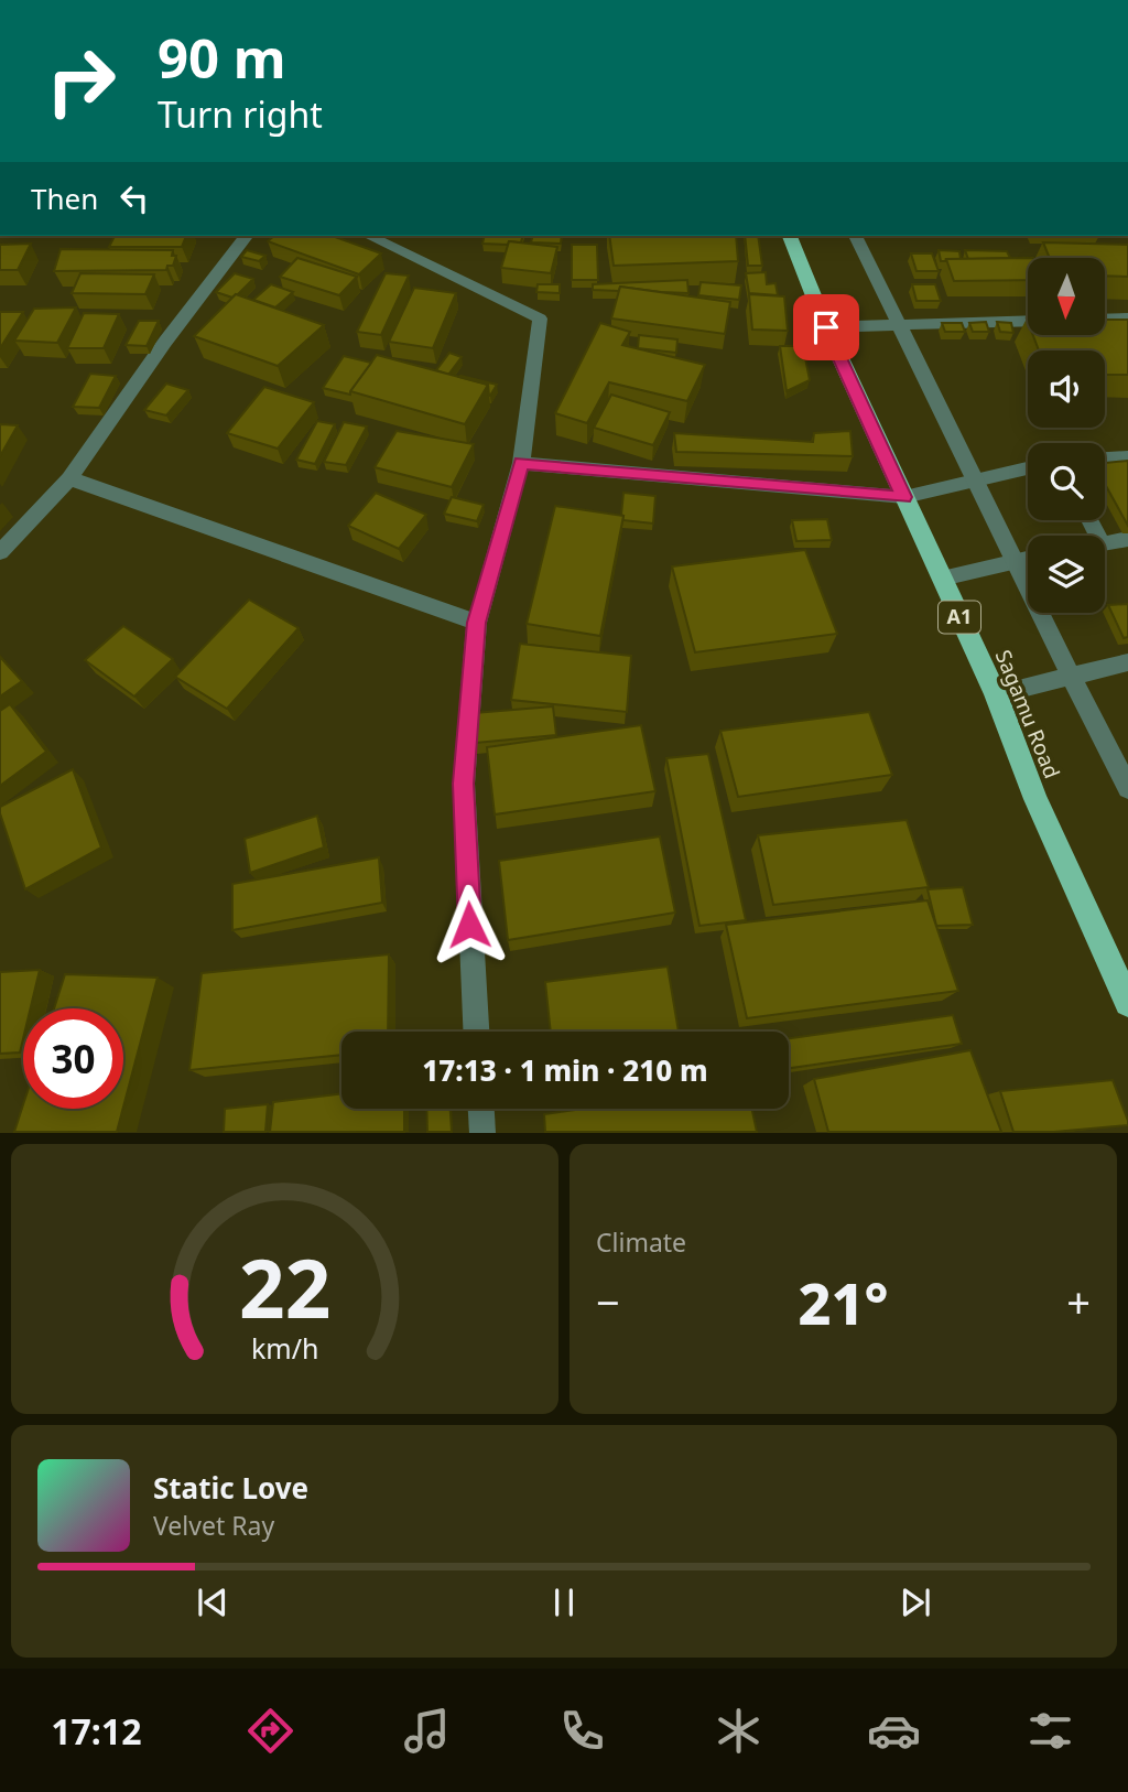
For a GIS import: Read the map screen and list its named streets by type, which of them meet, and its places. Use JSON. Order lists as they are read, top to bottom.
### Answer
{
  "streets": {
    "highway": ["A1", "Sagamu Road"]
  },
  "north": "bottom",
  "page": {
    "turn": ["90 m", "Turn right"],
    "then": "Then",
    "limit": "30",
    "trip": "17:13 · 1 min · 210 m",
    "tile": "Climate",
    "heat": ["−", "21°", "+"],
    "song": ["Static Love", "Velvet Ray"],
    "tabs": "17:12",
    "gauge": ["22", "km/h"]
  }
}
